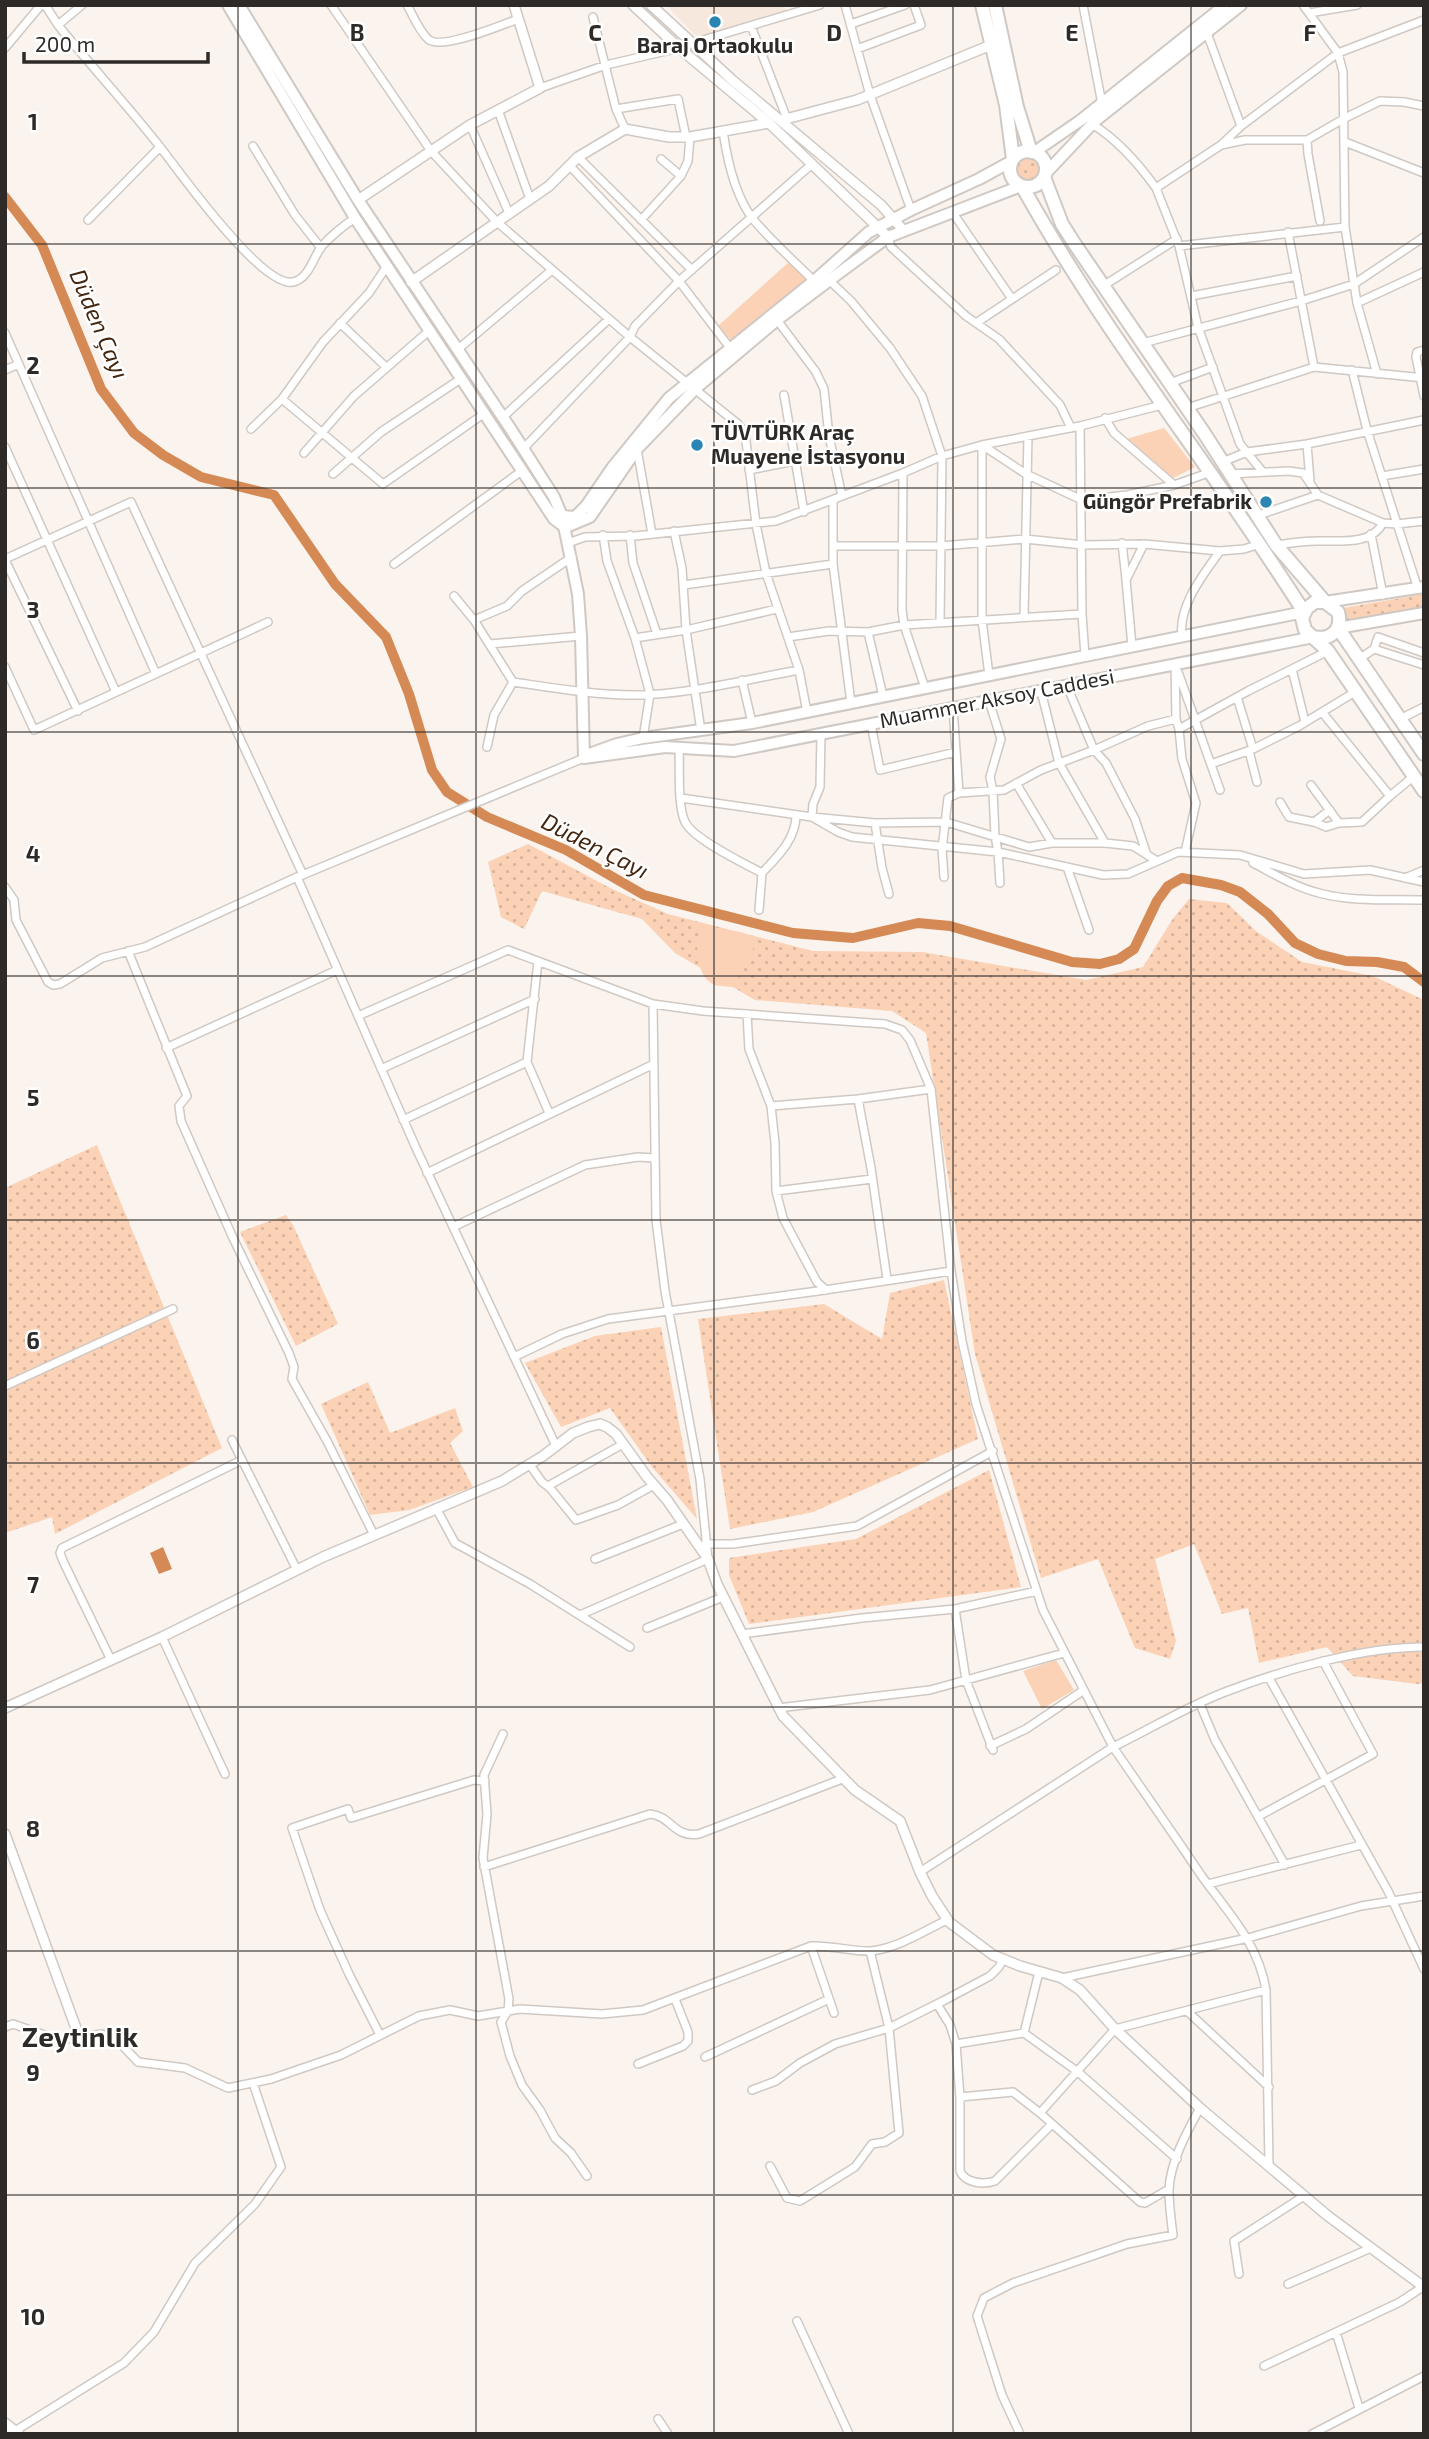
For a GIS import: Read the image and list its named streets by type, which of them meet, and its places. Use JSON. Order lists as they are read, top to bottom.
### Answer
{
  "streets": {
    "main road": ["Muammer Aksoy Caddesi"]
  },
  "districts": ["Zeytinlik"],
  "water": ["Düden Çayı"],
  "places": ["Baraj Ortaokulu", "TÜVTÜRK Araç Muayene İstasyonu", "Güngör Prefabrik"],
  "scale_bar": "200 m",
  "grid": {
    "columns": [
      "B",
      "C",
      "D",
      "E",
      "F"
    ],
    "rows": [
      "1",
      "2",
      "3",
      "4",
      "5",
      "6",
      "7",
      "8",
      "9",
      "10"
    ]
  }
}
